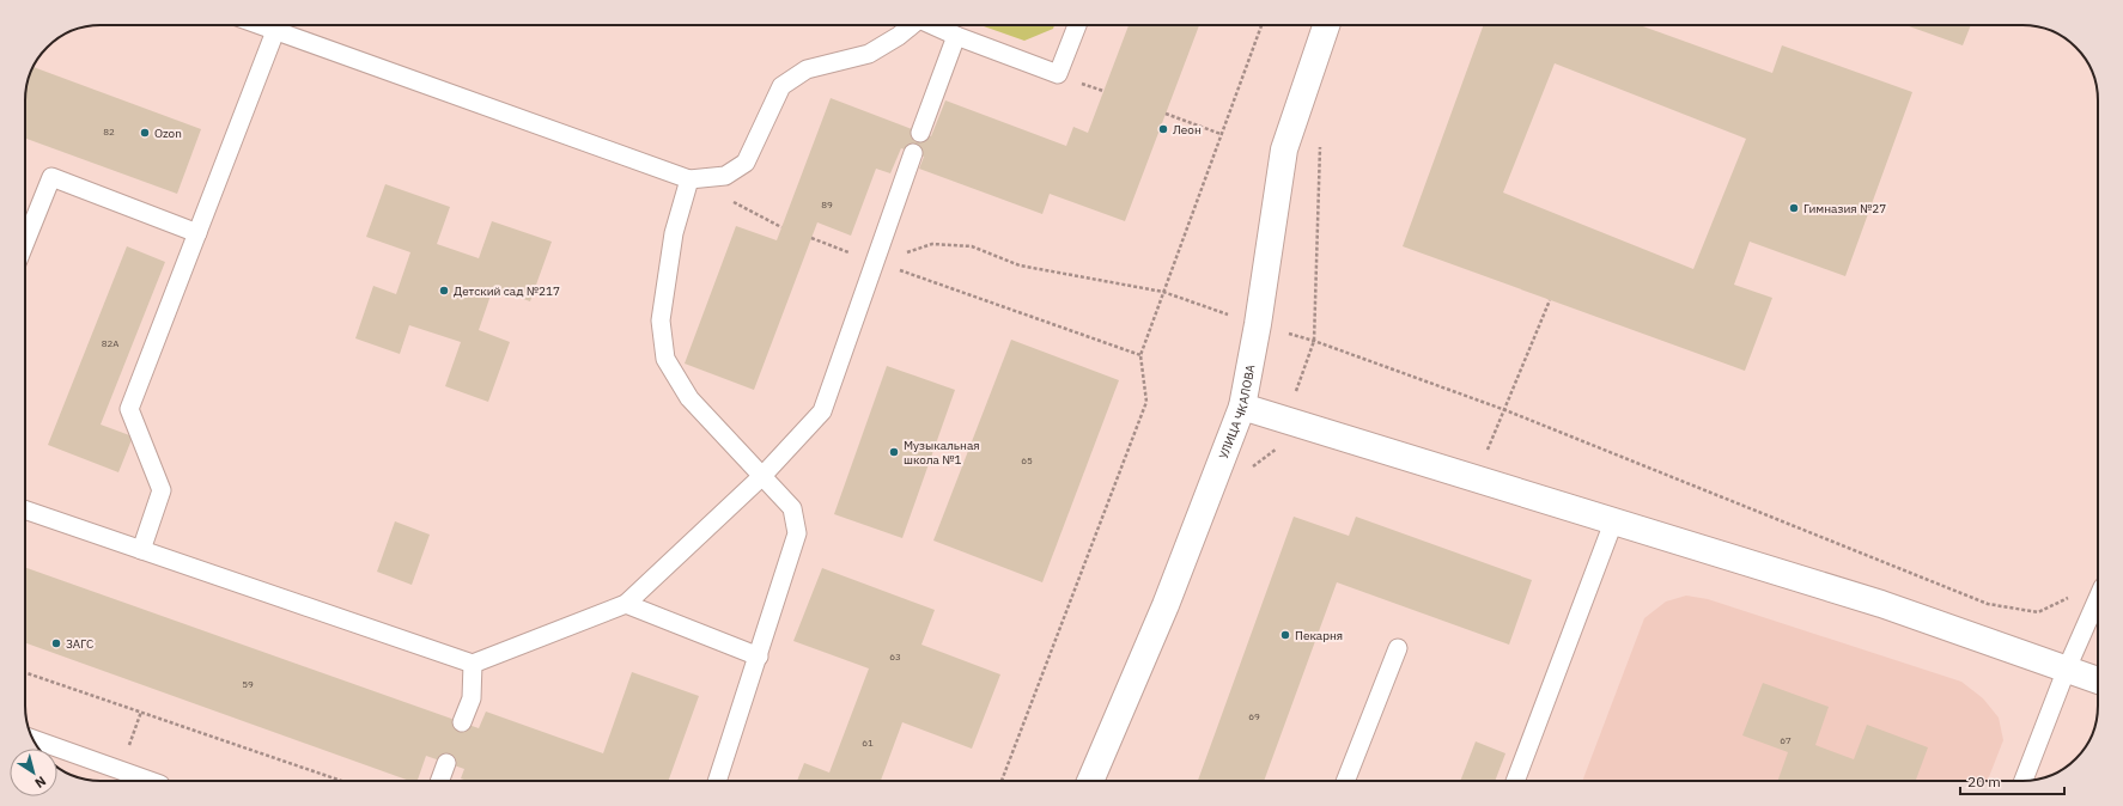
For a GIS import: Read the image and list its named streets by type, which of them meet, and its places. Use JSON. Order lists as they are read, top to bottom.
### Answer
{
  "streets": {
    "street": ["УЛИЦА ЧКАЛОВА"]
  },
  "places": [
    "Леон",
    "Ozon",
    "Гимназия №27",
    "Детский сад №217",
    "Музыкальная школа №1",
    "Пекарня",
    "ЗАГС"
  ],
  "house_numbers": [
    "82",
    "89",
    "82А",
    "65",
    "63",
    "59",
    "69",
    "67",
    "61"
  ],
  "scale_bar": "20 m",
  "north": "bottom right"
}
